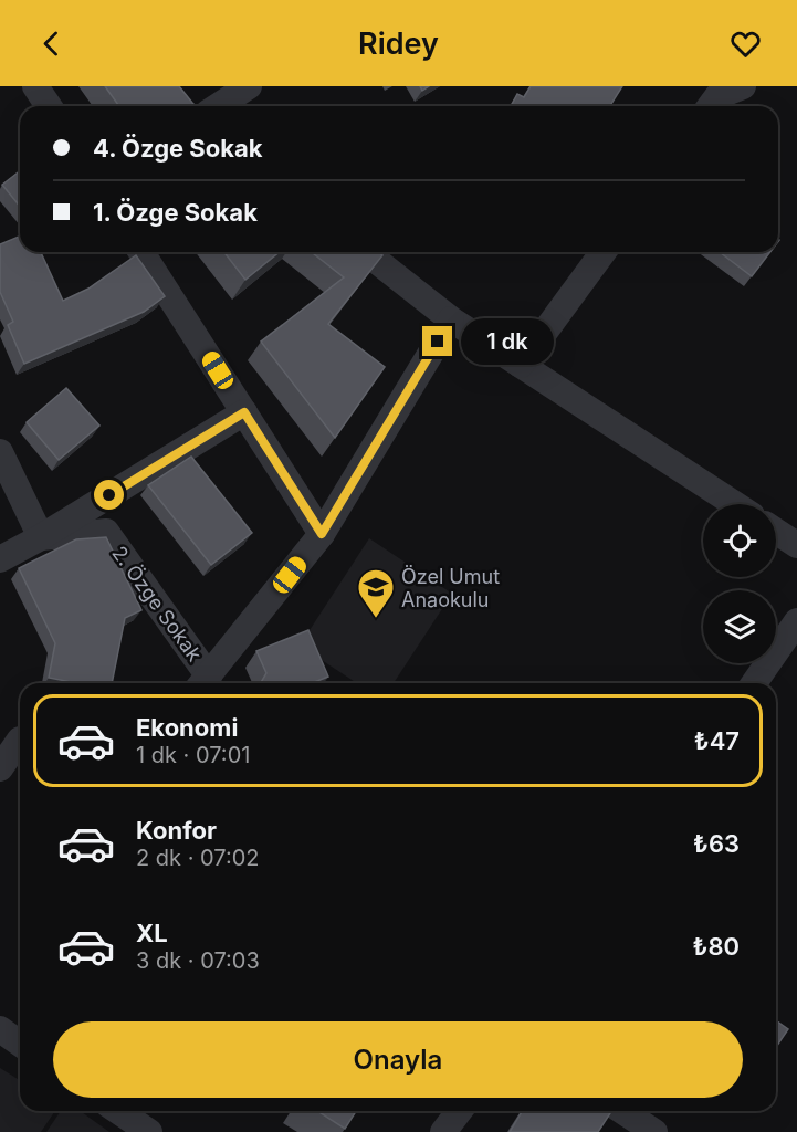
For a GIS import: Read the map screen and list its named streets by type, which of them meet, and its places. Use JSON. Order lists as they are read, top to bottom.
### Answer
{
  "streets": {
    "street": ["2. Özge Sokak"]
  },
  "places": {
    "school or university": ["Özel Umut Anaokulu"]
  },
  "page": {
    "header": "Ridey",
    "banner": ["4. Özge Sokak", "1. Özge Sokak"],
    "bubble": "1 dk",
    "list": [
      {
        "name": "Ekonomi",
        "note": "1 dk · 07:01",
        "value": "₺47"
      },
      {
        "name": "Konfor",
        "note": "2 dk · 07:02",
        "value": "₺63"
      },
      {
        "name": "XL",
        "note": "3 dk · 07:03",
        "value": "₺80"
      }
    ],
    "buttons": "Onayla"
  }
}
